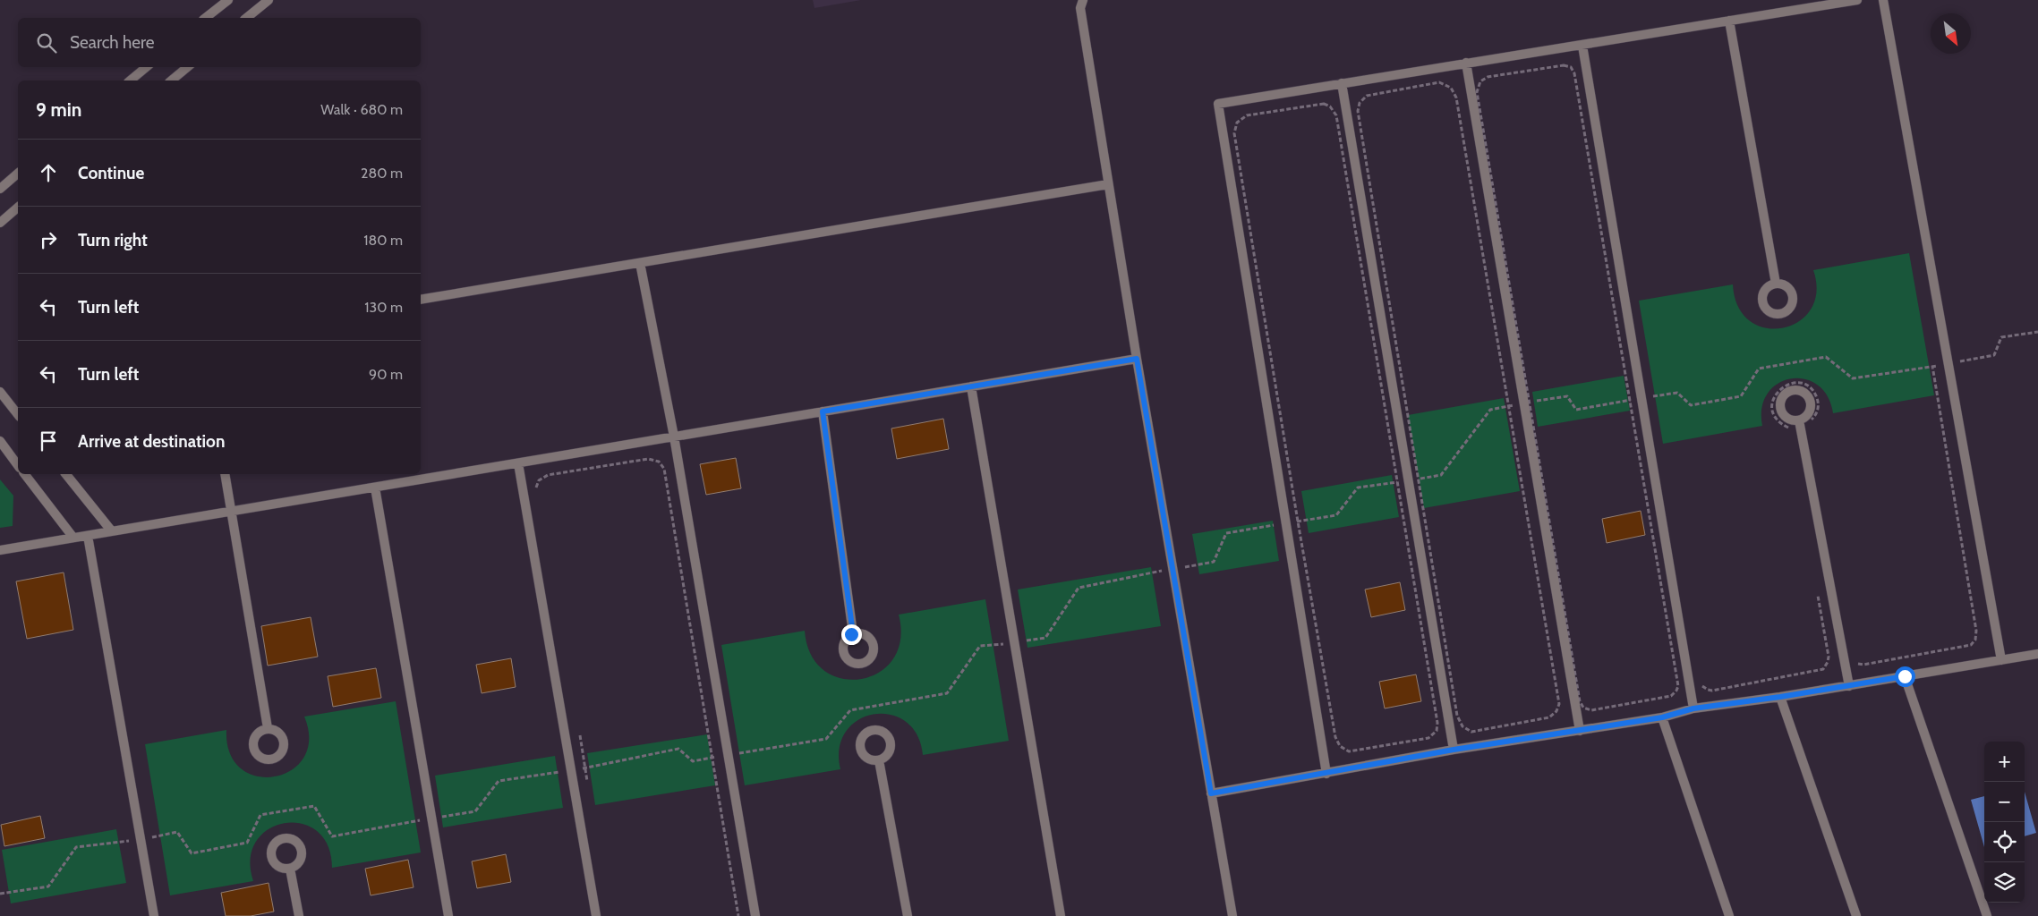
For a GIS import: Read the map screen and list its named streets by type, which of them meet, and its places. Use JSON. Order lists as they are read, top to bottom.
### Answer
{
  "north": "bottom right",
  "page": {
    "search": "Search here",
    "heading": ["9 min", "Walk · 680 m"],
    "list": [
      ["Continue", "280 m"],
      ["Turn right", "180 m"],
      ["Turn left", "130 m"],
      ["Turn left", "90 m"],
      "Arrive at destination"
    ],
    "map_buttons": ["+", "−"]
  }
}
